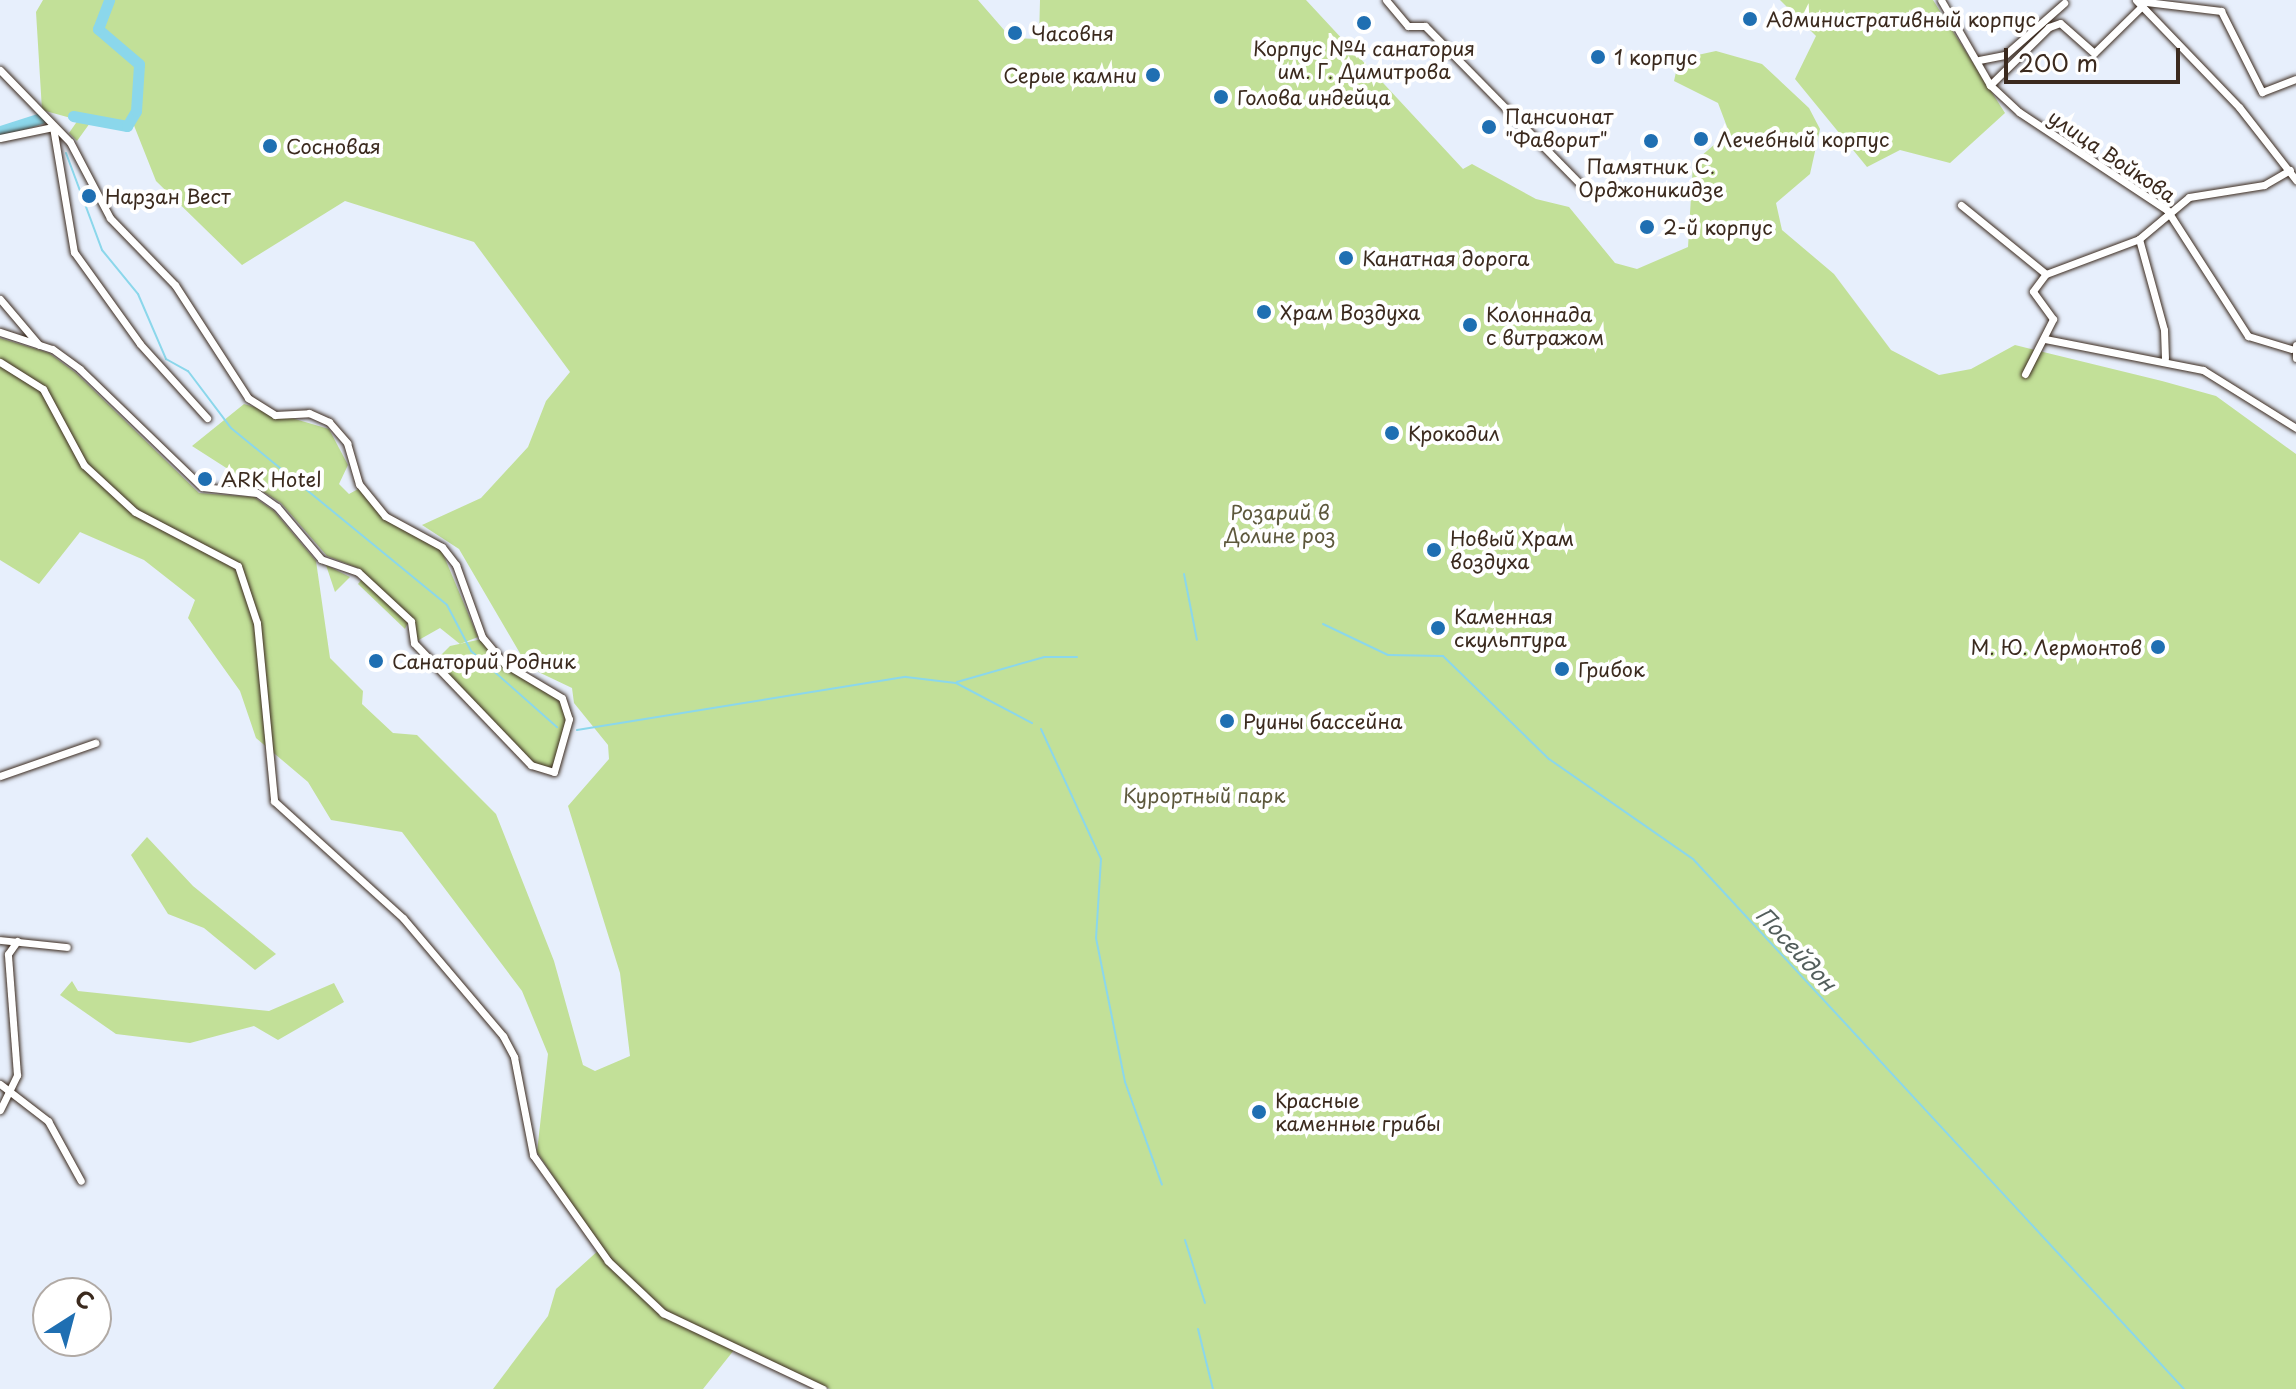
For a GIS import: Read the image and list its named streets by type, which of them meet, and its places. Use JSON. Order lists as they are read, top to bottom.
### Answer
{
  "streets": {
    "street": ["улица Войкова"]
  },
  "water": ["Посейдон"],
  "parks": ["Розарий в Долине роз", "Курортный парк"],
  "places": [
    "Административный корпус",
    "Корпус №4 санатория им. Г. Димитрова",
    "Часовня",
    "1 корпус",
    "Серые камни",
    "Голова индейца",
    "Пансионат \"Фаворит\"",
    "Лечебный корпус",
    "Памятник С. Орджоникидзе",
    "Сосновая",
    "Нарзан Вест",
    "2-й корпус",
    "Канатная дорога",
    "Храм Воздуха",
    "Колоннада с витражом",
    "Крокодил",
    "ARK Hotel",
    "Новый Храм воздуха",
    "Каменная скульптура",
    "М. Ю. Лермонтов",
    "Санаторий Родник",
    "Грибок",
    "Руины бассейна",
    "Красные каменные грибы"
  ],
  "scale_bar": "200 m",
  "north": "top right"
}
